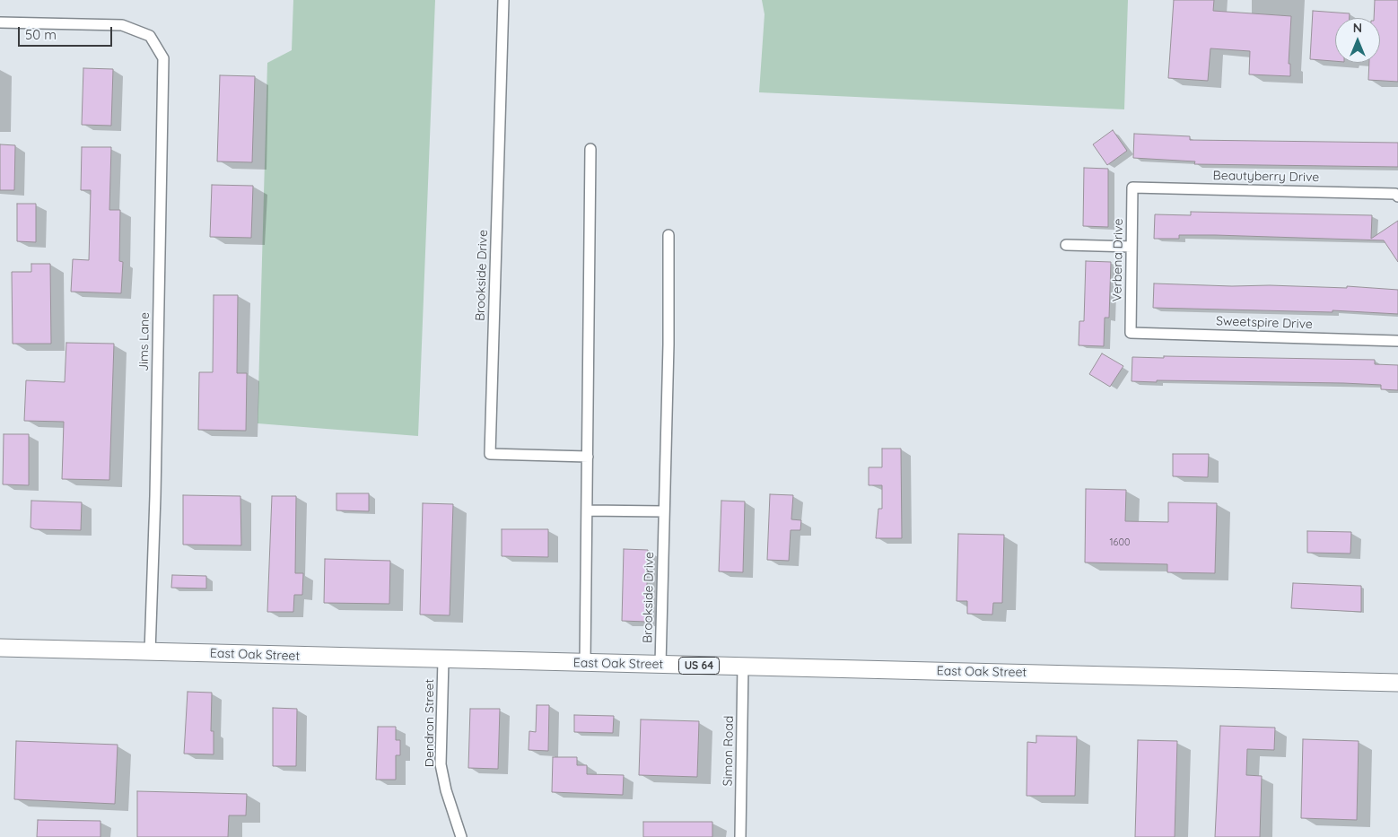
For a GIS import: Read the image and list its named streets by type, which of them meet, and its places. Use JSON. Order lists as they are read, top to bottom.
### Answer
{
  "streets": {
    "highway": ["East Oak Street", "US 64"],
    "street": [
      "Beautyberry Drive",
      "Verbena Drive",
      "Brookside Drive",
      "Sweetspire Drive",
      "Jims Lane",
      "Dendron Street",
      "Simon Road"
    ]
  },
  "crossings": [
    ["Beautyberry Drive", "Verbena Drive"],
    ["Verbena Drive", "Sweetspire Drive"],
    ["Brookside Drive", "East Oak Street"],
    ["Jims Lane", "East Oak Street"],
    ["East Oak Street", "Dendron Street"],
    ["East Oak Street", "Simon Road"]
  ],
  "house_numbers": ["1600"],
  "scale_bar": "50 m",
  "north": "top"
}
